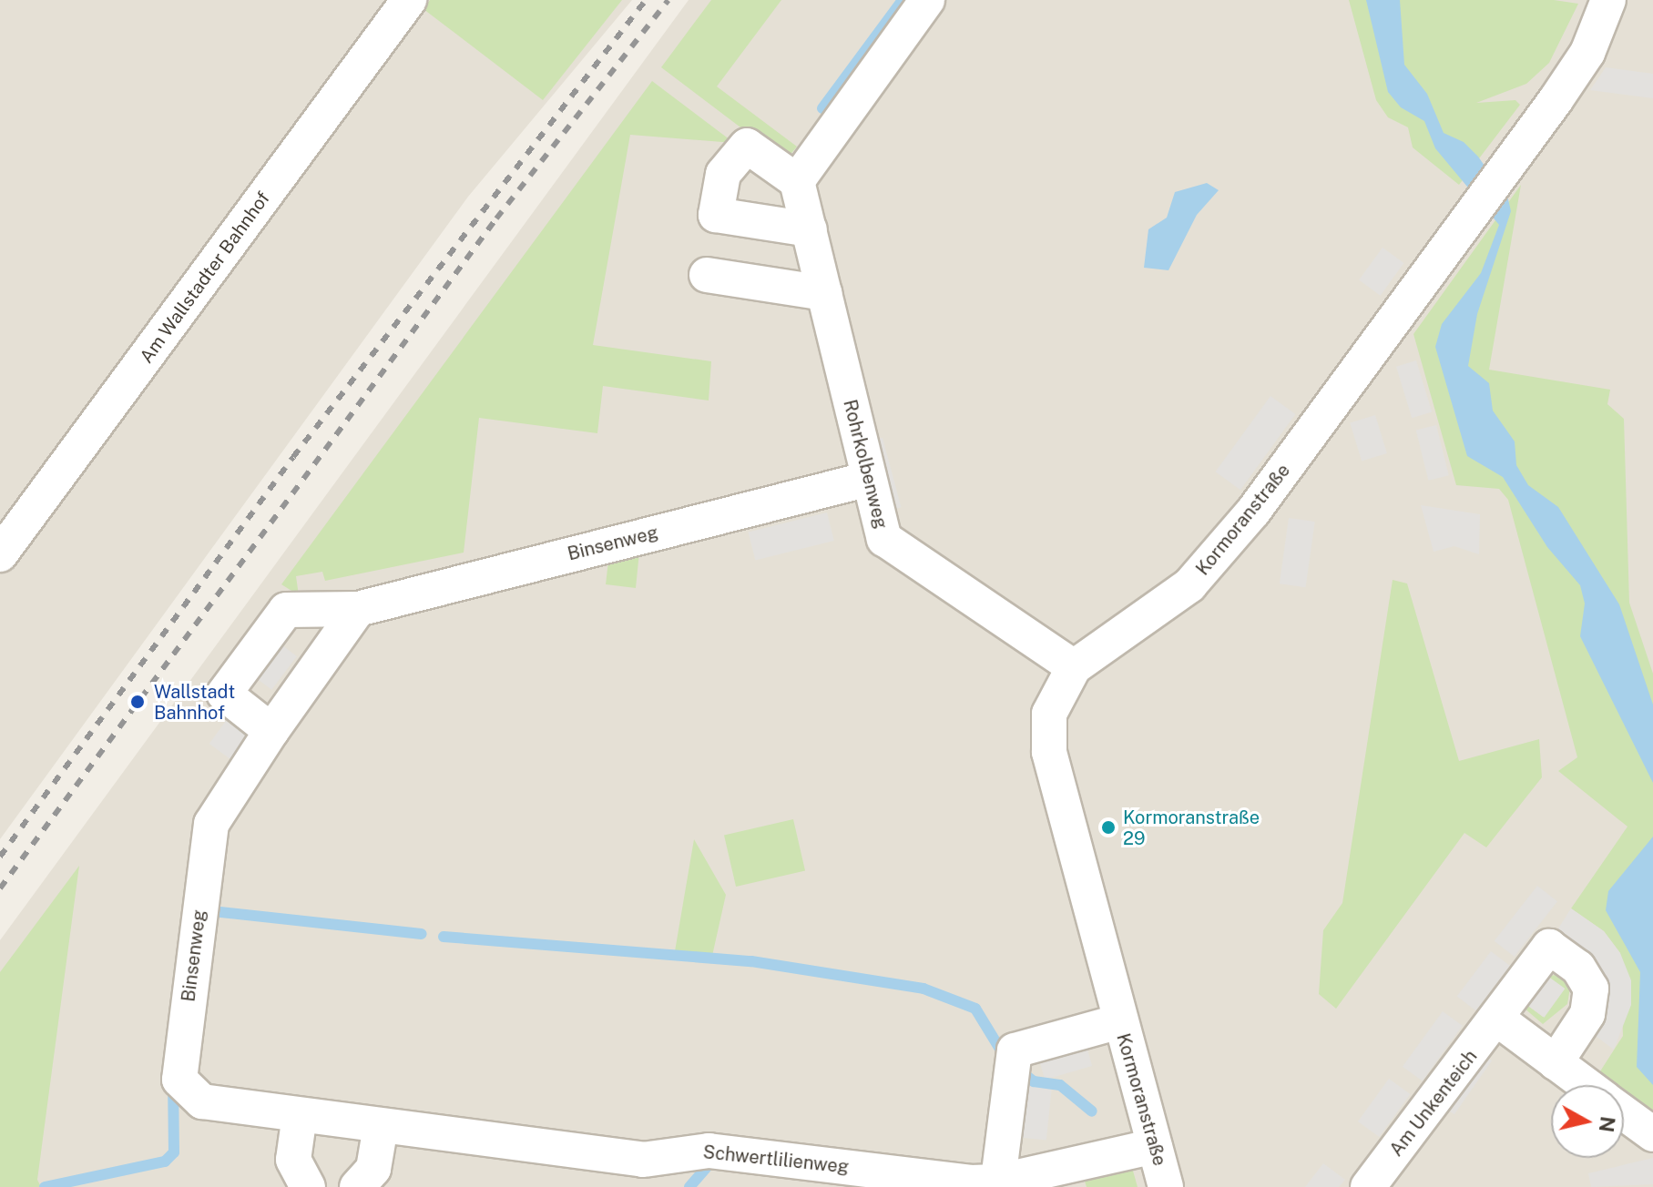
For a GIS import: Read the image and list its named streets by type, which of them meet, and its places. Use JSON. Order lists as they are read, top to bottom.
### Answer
{
  "streets": {
    "street": [
      "Am Wallstadter Bahnhof",
      "Rohrkolbenweg",
      "Kormoranstraße",
      "Binsenweg",
      "Am Unkenteich",
      "Schwertlilienweg"
    ]
  },
  "crossings": [
    ["Rohrkolbenweg", "Kormoranstraße"],
    ["Rohrkolbenweg", "Binsenweg"],
    ["Kormoranstraße", "Schwertlilienweg"],
    ["Binsenweg", "Schwertlilienweg"]
  ],
  "places": ["Wallstadt Bahnhof", "Kormoranstraße 29"],
  "north": "right"
}
